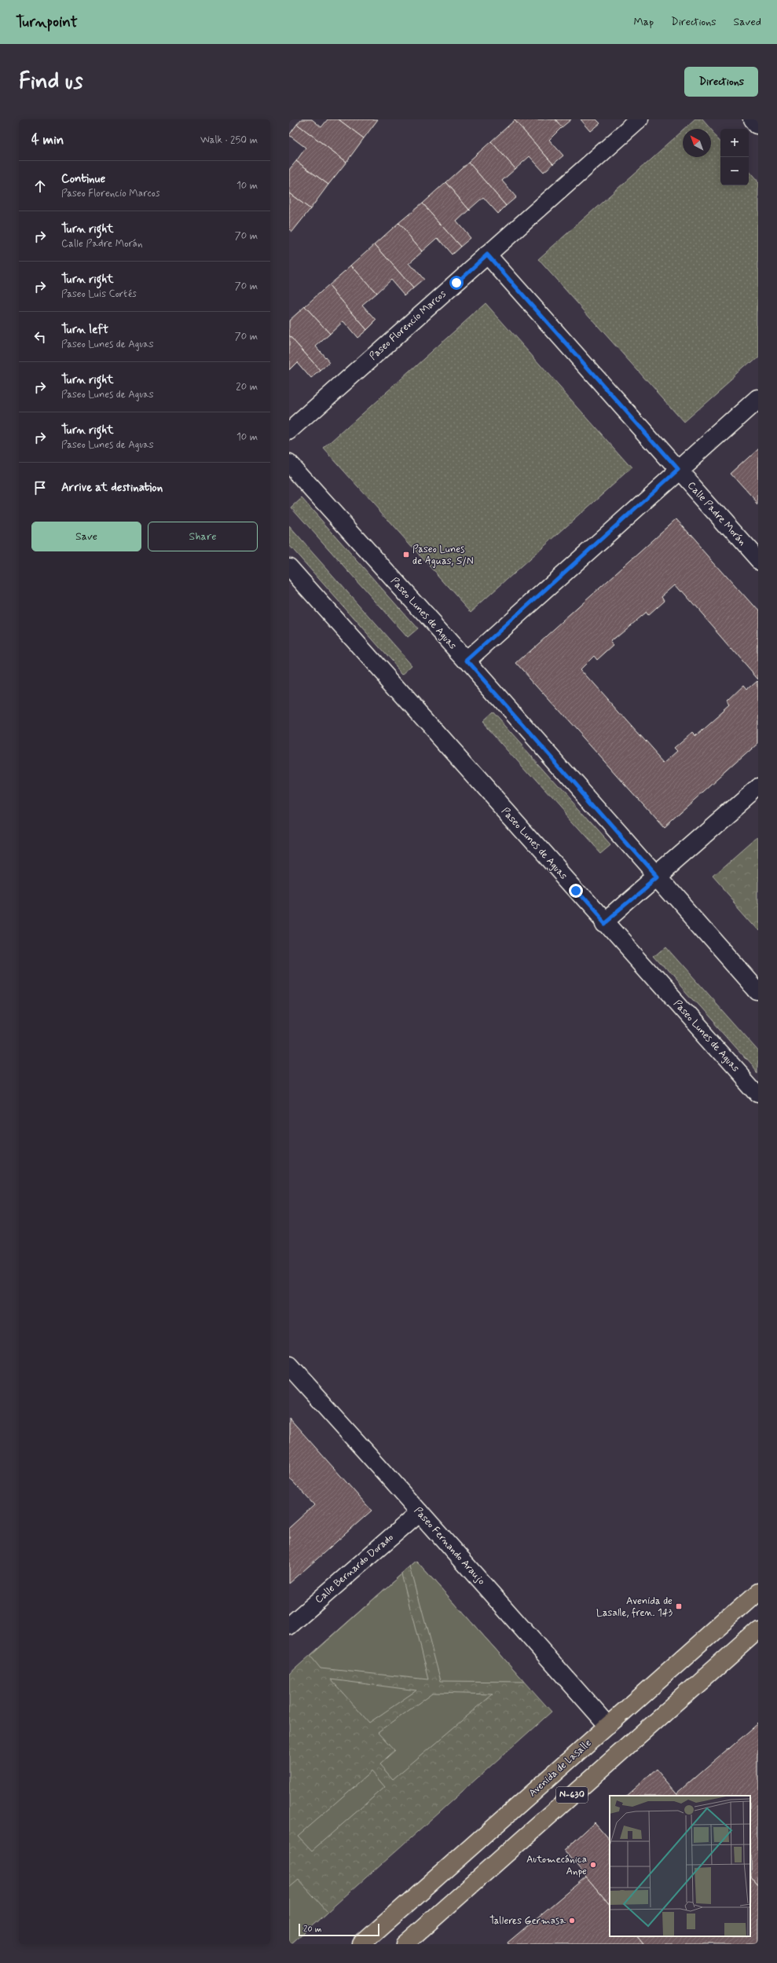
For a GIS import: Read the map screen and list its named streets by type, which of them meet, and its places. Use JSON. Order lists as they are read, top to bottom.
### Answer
{
  "streets": {
    "highway": ["Avenida de Lasalle", "N-630"],
    "street": [
      "Paseo Florencio Marcos",
      "Calle Padre Morán",
      "Paseo Lunes de Aguas",
      "Paseo Fernando Araujo",
      "Calle Bernardo Dorado"
    ]
  },
  "crossings": [
    ["Paseo Florencio Marcos", "Calle Padre Morán"],
    ["Paseo Fernando Araujo", "Calle Bernardo Dorado"],
    ["Paseo Fernando Araujo", "Avenida de Lasalle"]
  ],
  "places": {
    "transit": ["Paseo Lunes de Aguas, S/N", "Avenida de Lasalle, fren. 143"],
    "other": ["Automecánica Anpe", "Talleres Germasa"]
  },
  "scale_bar": "20 m",
  "north": "top left",
  "page": {
    "header": "Turnpoint",
    "nav": ["Map", "Directions", "Saved"],
    "buttons": [
      "Directions",
      ["Save", "Share"]
    ],
    "title": "Find us",
    "heading": ["4 min", "Walk · 250 m"],
    "map_buttons": ["+", "−"],
    "list": [
      ["Continue", "Paseo Florencio Marcos", "10 m"],
      ["Turn right", "Calle Padre Morán", "70 m"],
      ["Turn right", "Paseo Luis Cortés", "70 m"],
      ["Turn left", "Paseo Lunes de Aguas", "70 m"],
      ["Turn right", "Paseo Lunes de Aguas", "20 m"],
      ["Turn right", "Paseo Lunes de Aguas", "10 m"],
      "Arrive at destination"
    ],
    "scale": "20 m"
  }
}
